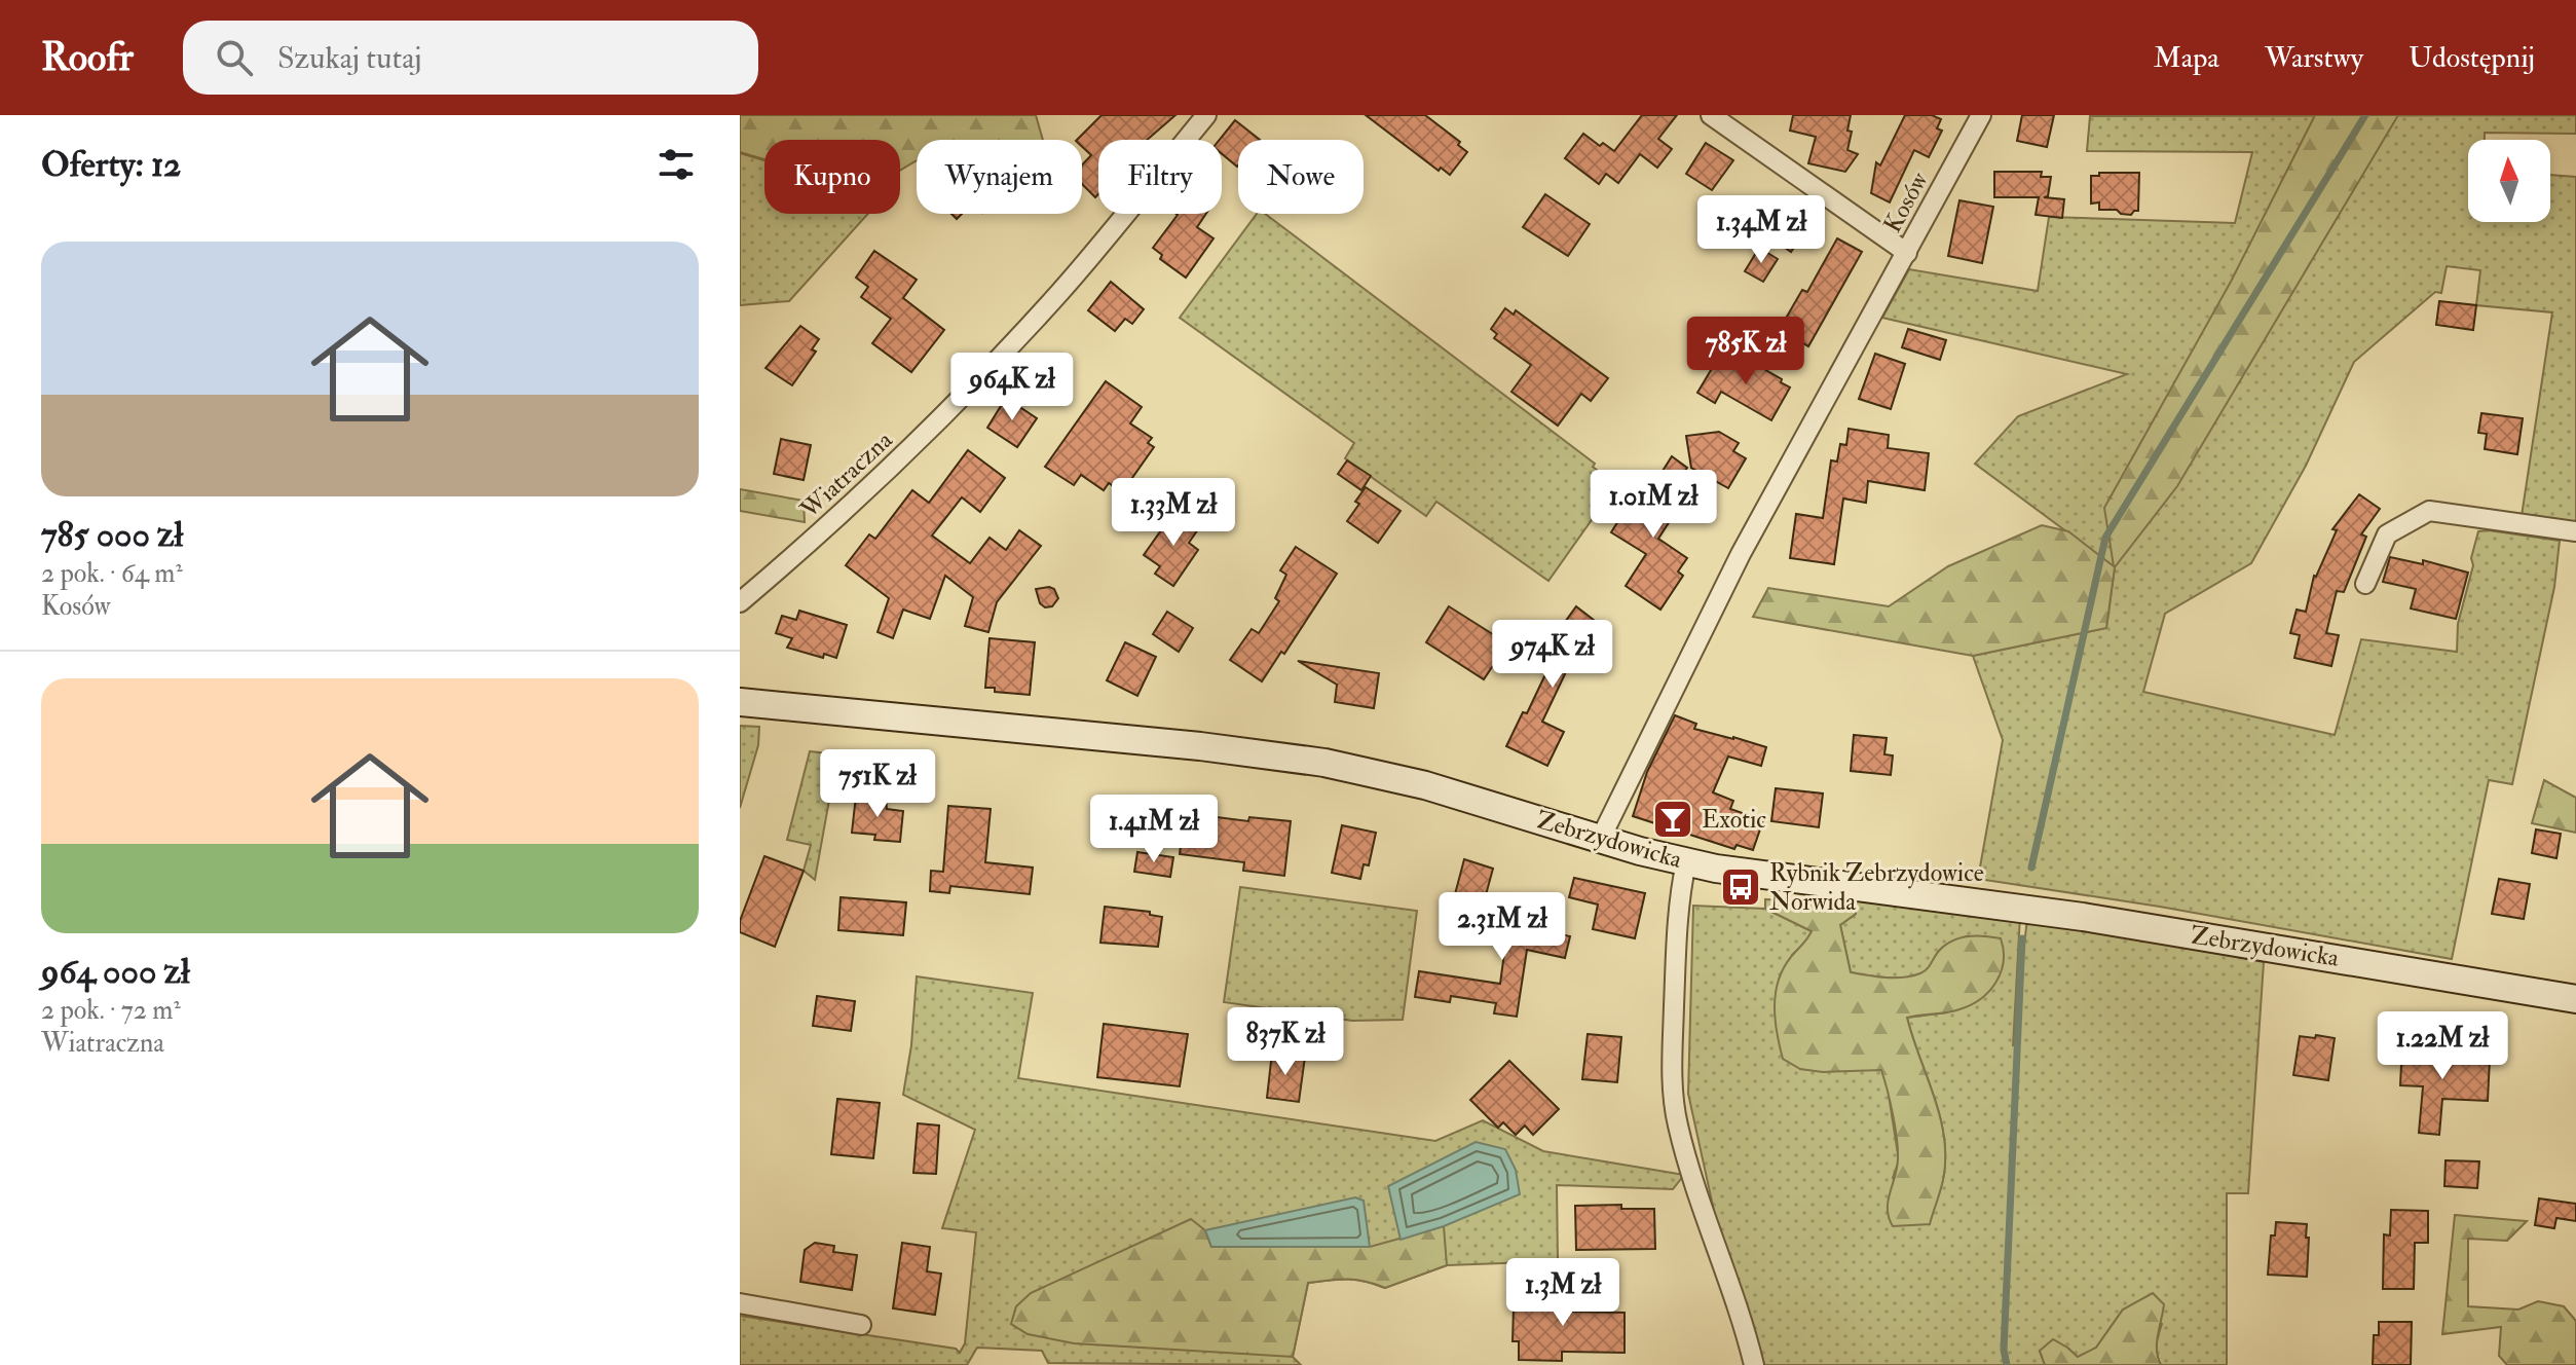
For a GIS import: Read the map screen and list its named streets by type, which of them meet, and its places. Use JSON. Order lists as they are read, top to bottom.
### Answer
{
  "streets": {
    "street": ["Kosów", "Wiatraczna", "Zebrzydowicka"]
  },
  "crossings": [
    ["Kosów", "Zebrzydowicka"]
  ],
  "places": {
    "bar": ["Exotic"],
    "bus stop": ["Rybnik Zebrzydowice Norwida"]
  },
  "north": "top",
  "page": {
    "header": "Roofr",
    "search": "Szukaj tutaj",
    "nav": ["Mapa", "Warstwy", "Udostępnij"],
    "heading": "Oferty: 12",
    "chip": [
      "Kupno",
      "Wynajem",
      "Filtry",
      "Nowe"
    ],
    "price": [
      "1.34M zł",
      "785K zł",
      "964K zł",
      "1.01M zł",
      "1.33M zł",
      "974K zł",
      "751K zł",
      "1.41M zł",
      "2.31M zł",
      "837K zł",
      "1.22M zł",
      "1.3M zł"
    ],
    "list": [
      {
        "name": "785 000 zł",
        "note": "2 pok. · 64 m² · Kosów"
      },
      {
        "name": "964 000 zł",
        "note": "2 pok. · 72 m² · Wiatraczna"
      }
    ]
  }
}
